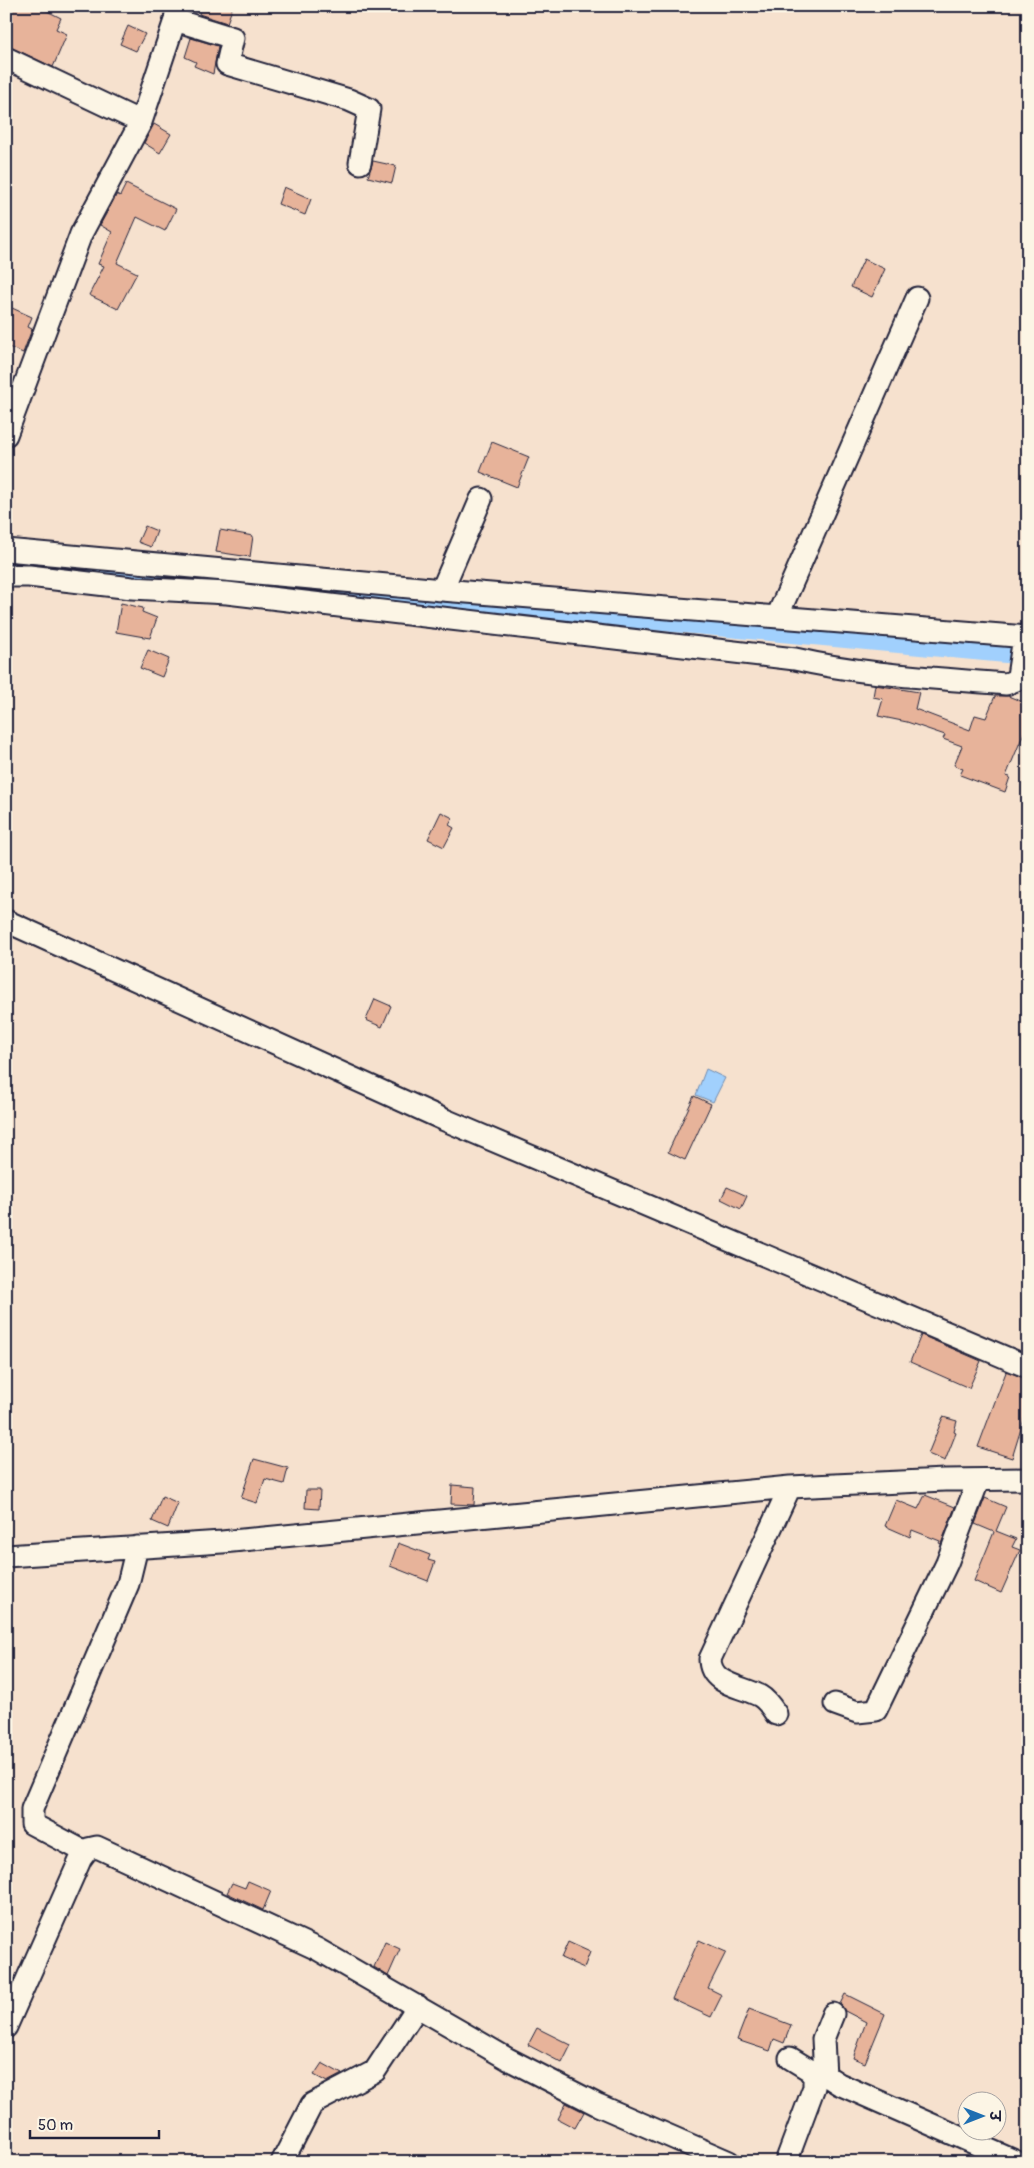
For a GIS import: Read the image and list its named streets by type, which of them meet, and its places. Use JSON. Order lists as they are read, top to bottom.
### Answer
{
  "scale_bar": "50 m",
  "north": "right"
}
